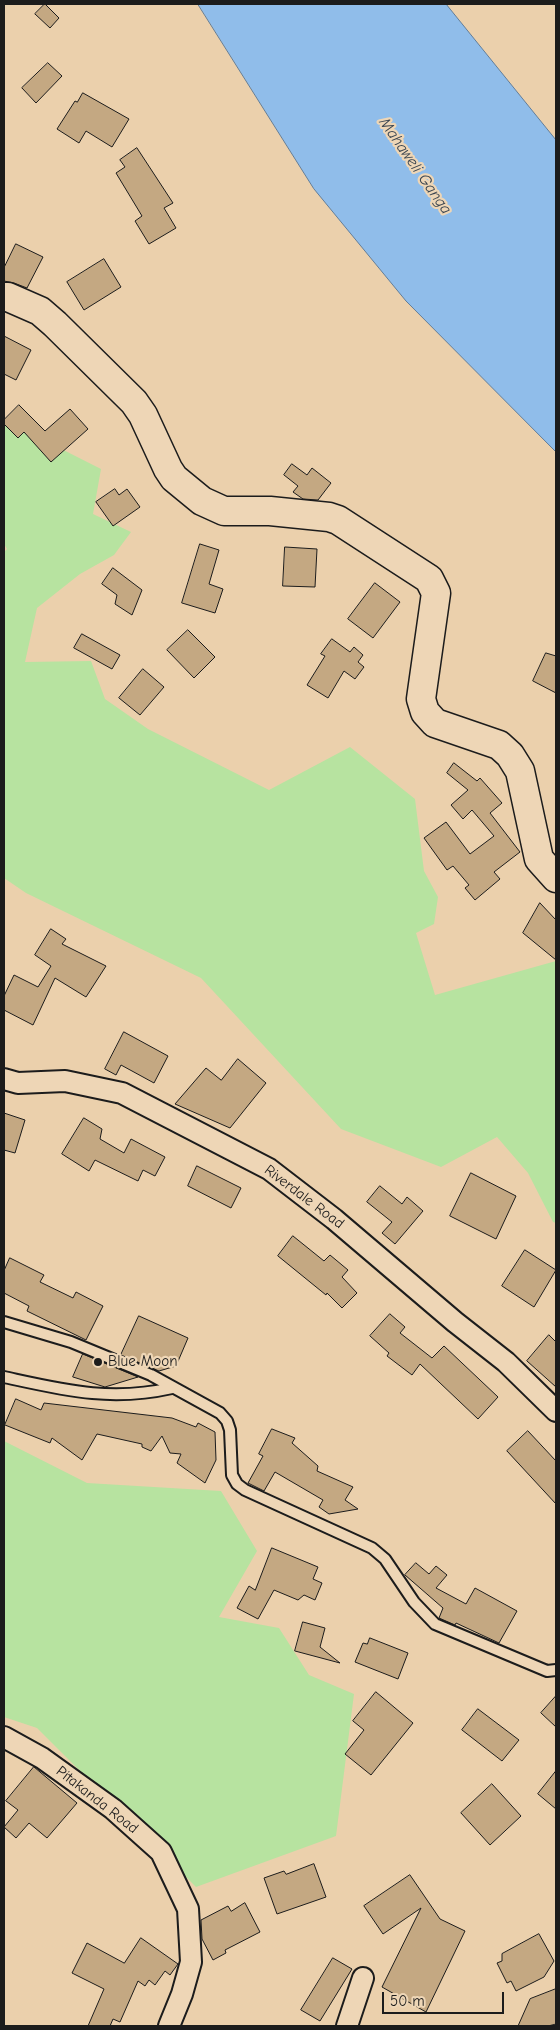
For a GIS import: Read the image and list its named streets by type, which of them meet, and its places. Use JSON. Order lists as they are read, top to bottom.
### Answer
{
  "streets": {
    "street": ["Riverdale Road", "Pitakanda Road"]
  },
  "water": ["Mahaweli Ganga"],
  "places": ["Blue Moon"],
  "scale_bar": "50 m"
}
